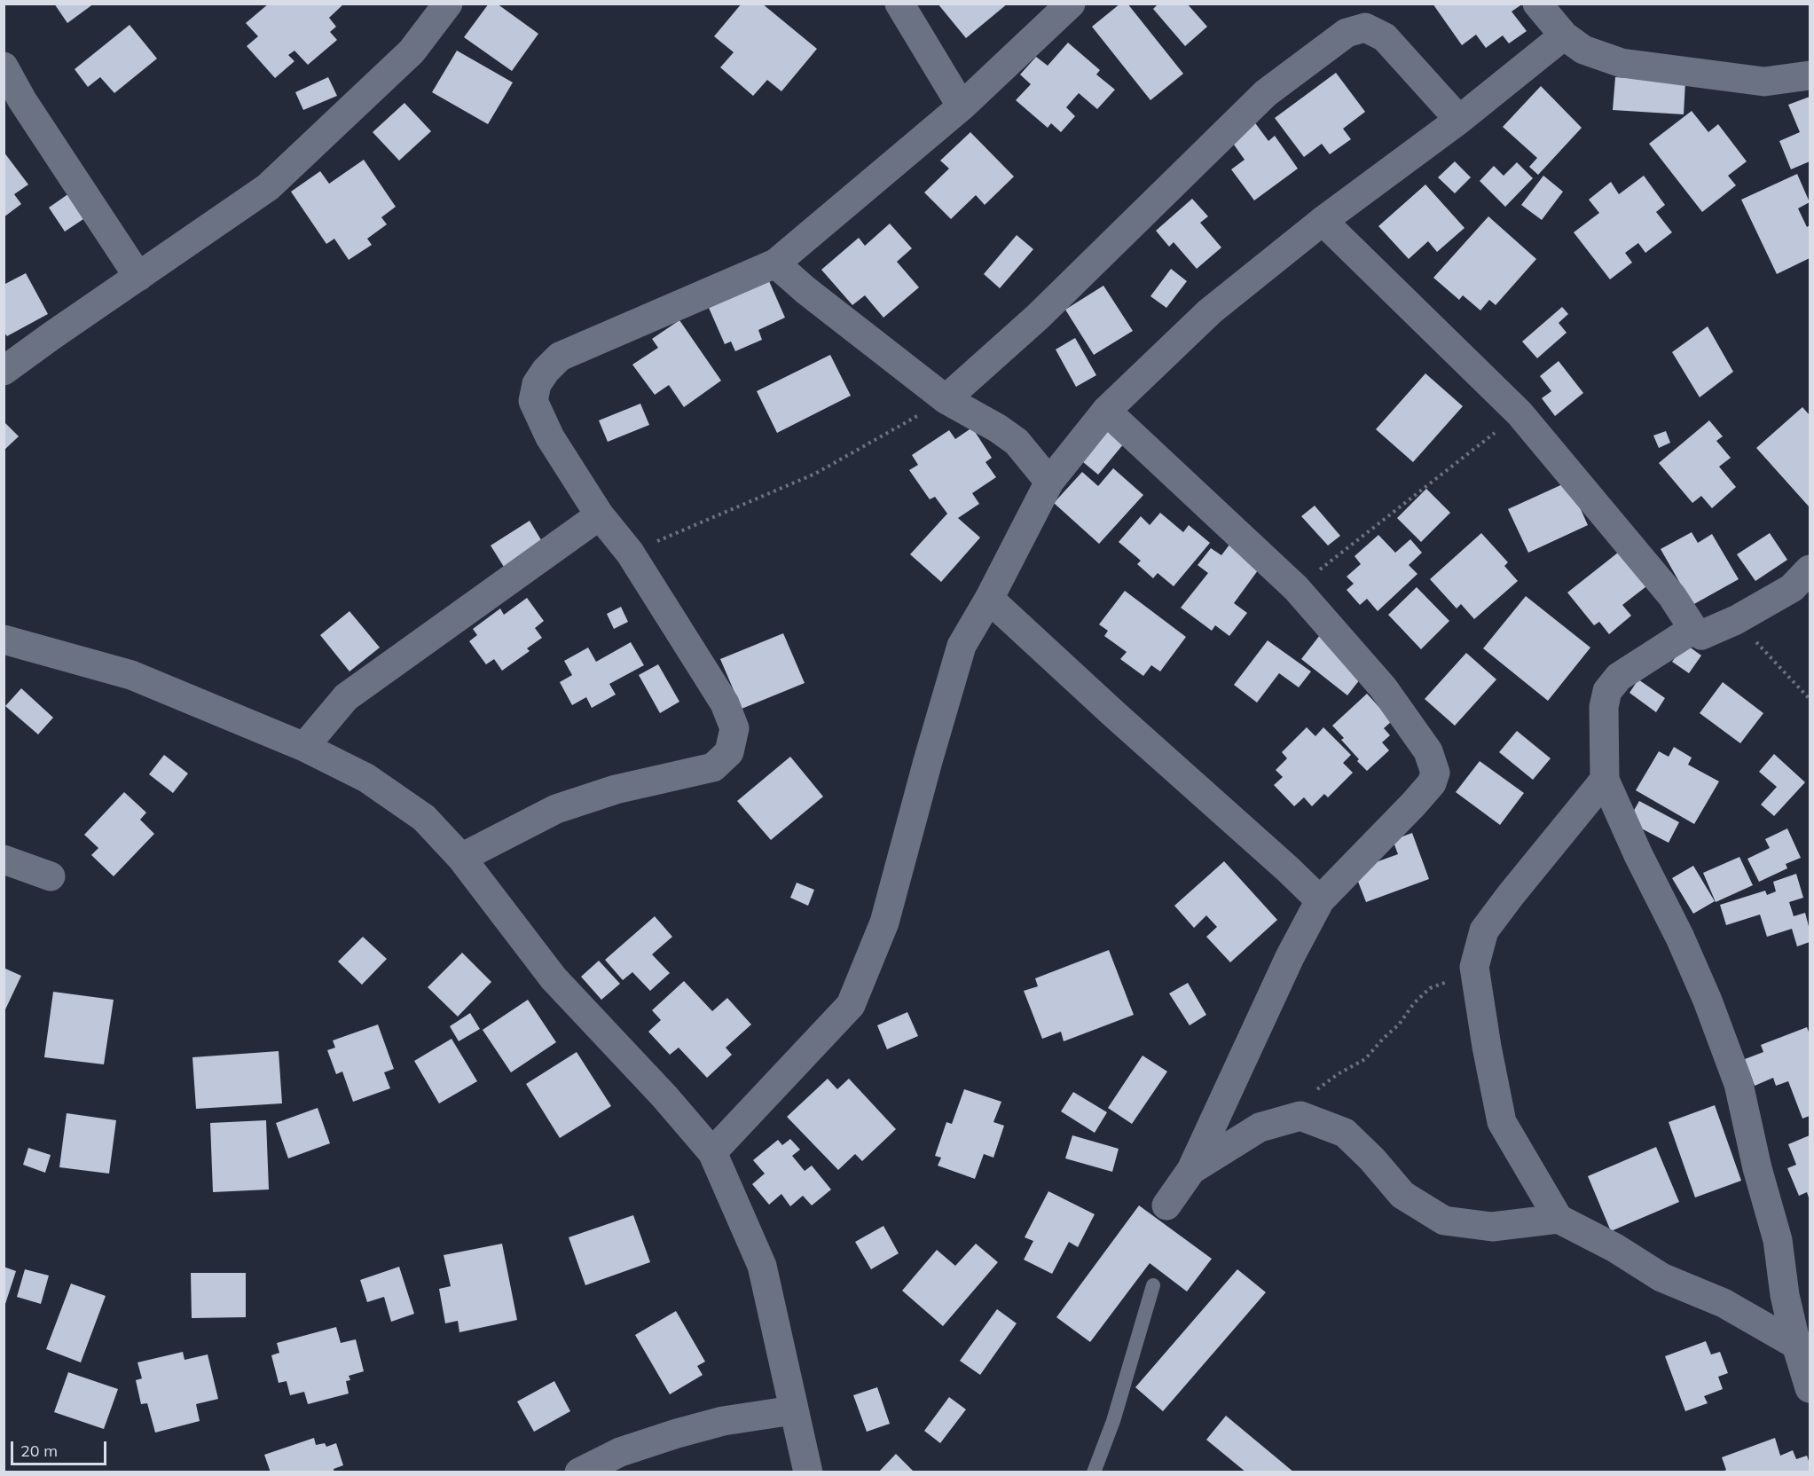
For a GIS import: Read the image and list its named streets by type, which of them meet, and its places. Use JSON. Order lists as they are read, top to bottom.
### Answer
{
  "scale_bar": "20 m"
}
